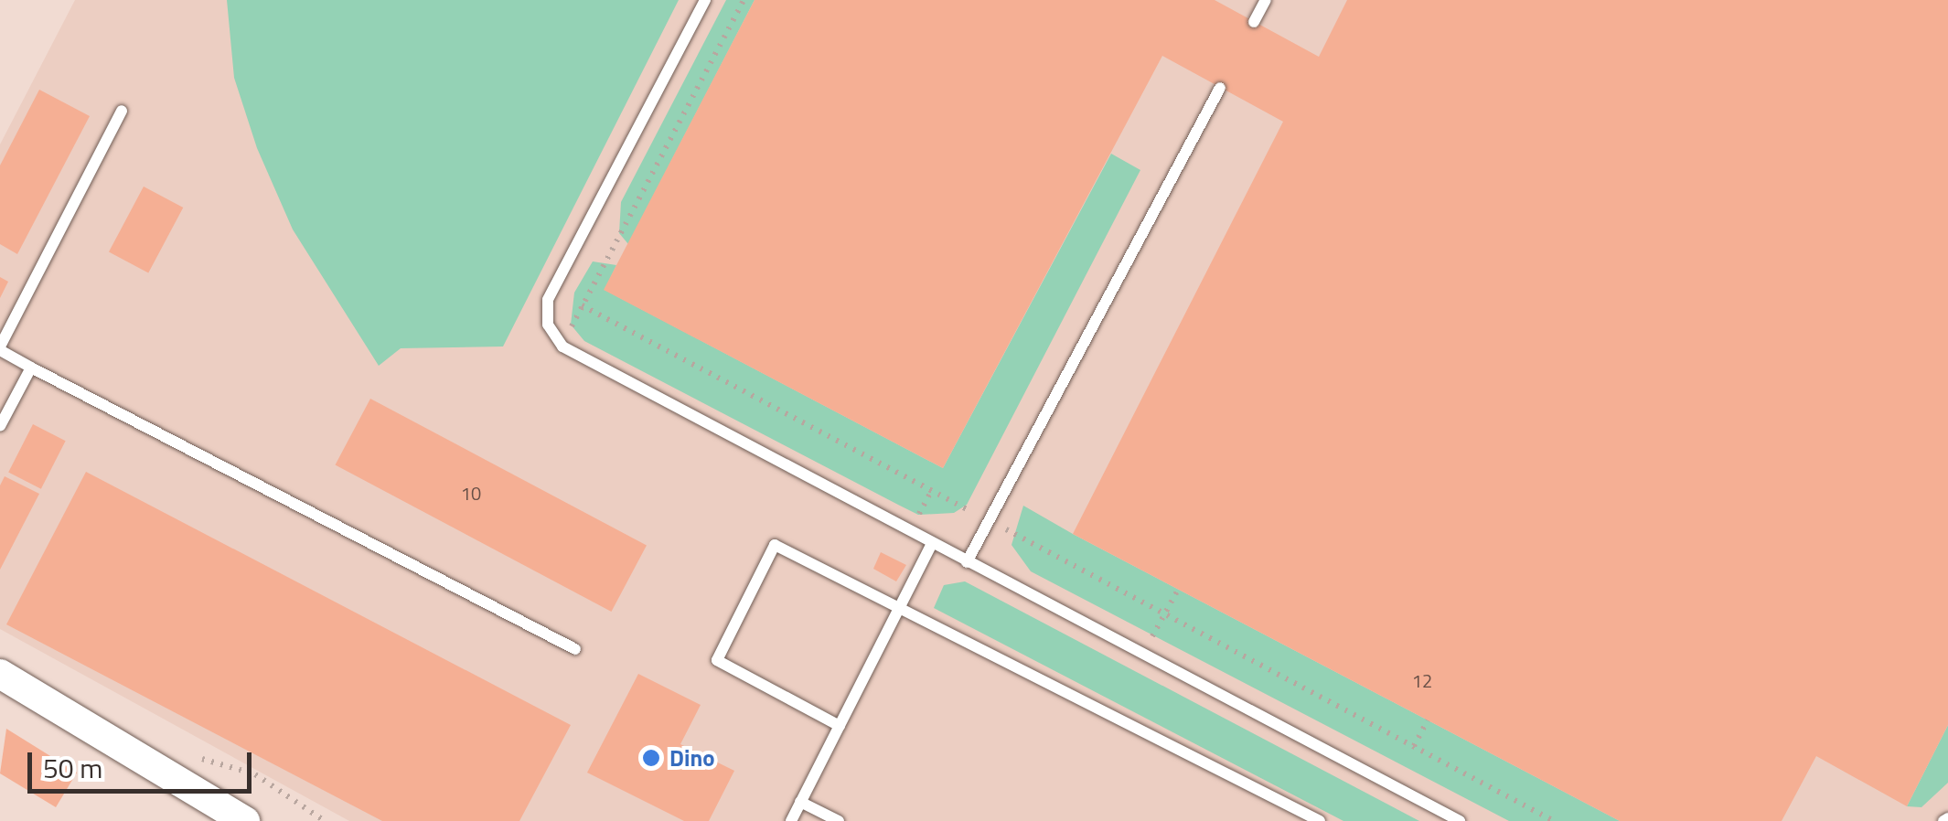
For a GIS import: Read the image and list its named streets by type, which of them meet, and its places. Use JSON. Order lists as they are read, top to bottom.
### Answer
{
  "places": ["Dino"],
  "house_numbers": ["10", "12"],
  "scale_bar": "50 m"
}
